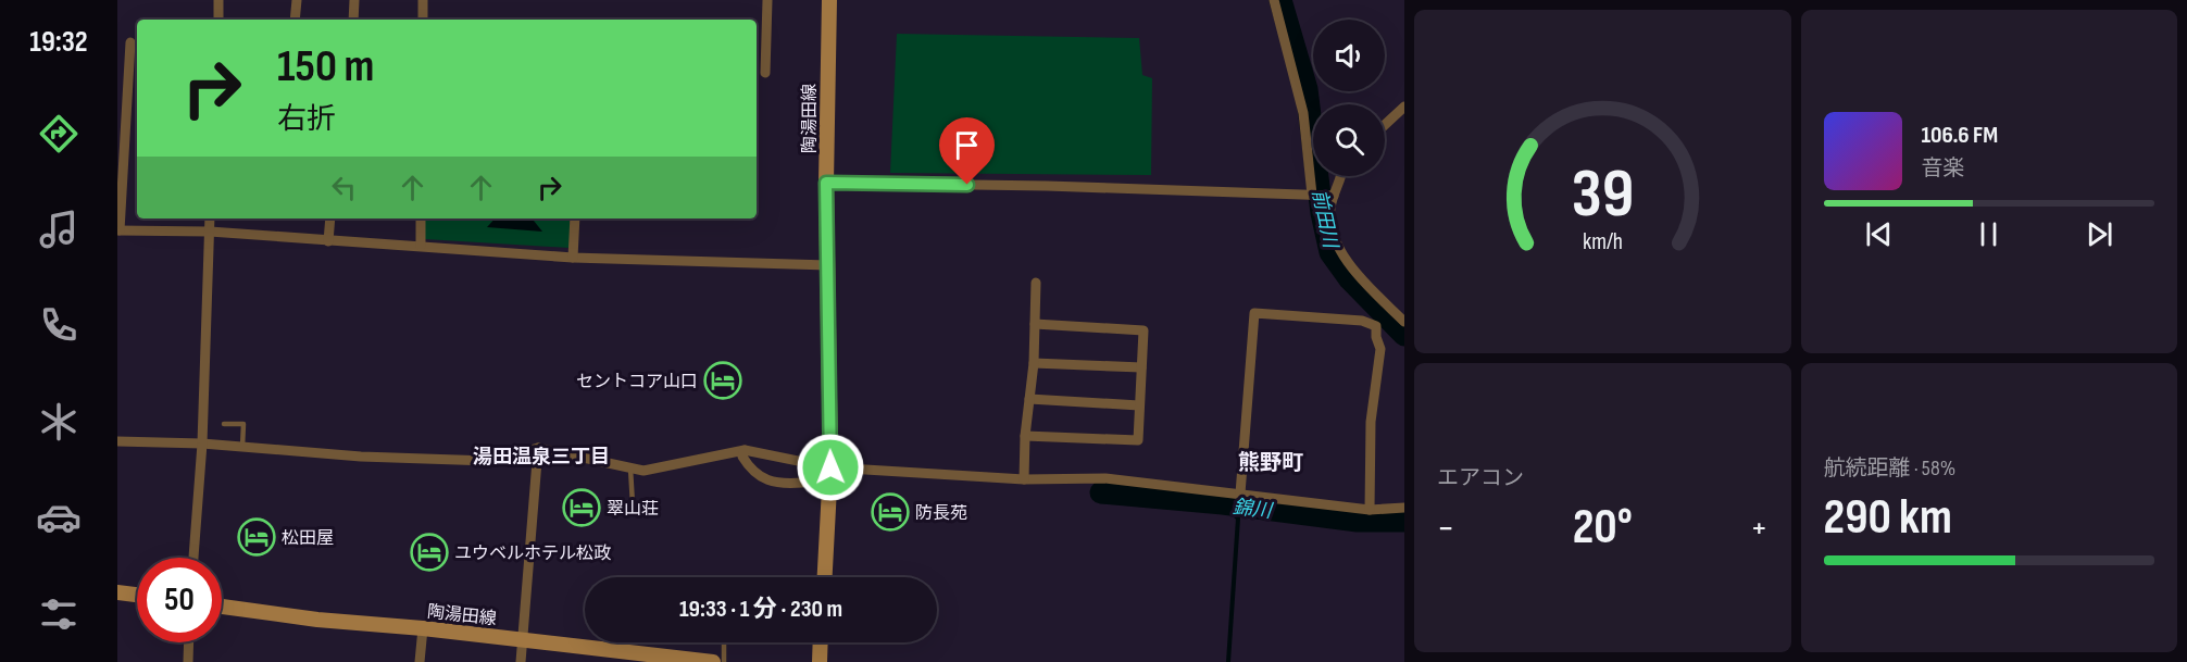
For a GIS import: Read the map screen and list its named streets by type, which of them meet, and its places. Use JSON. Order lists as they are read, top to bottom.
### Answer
{
  "streets": {
    "main road": ["陶湯田線"]
  },
  "districts": ["湯田温泉三丁目", "熊野町"],
  "water": ["前田川", "錦川"],
  "places": {
    "hotel": [
      "セントコア山口",
      "翠山荘",
      "防長苑",
      "松田屋",
      "ユウベルホテル松政"
    ]
  },
  "page": {
    "tabs": "19:32",
    "turn": ["150 m", "右折"],
    "song": ["106.6 FM", "音楽"],
    "tile": [
      "エアコン",
      ["航続距離 · 58%", "290 km"]
    ],
    "heat": ["−", "20°", "+"],
    "limit": "50",
    "trip": "19:33 · 1 分 · 230 m",
    "gauge": ["39", "km/h"]
  }
}
